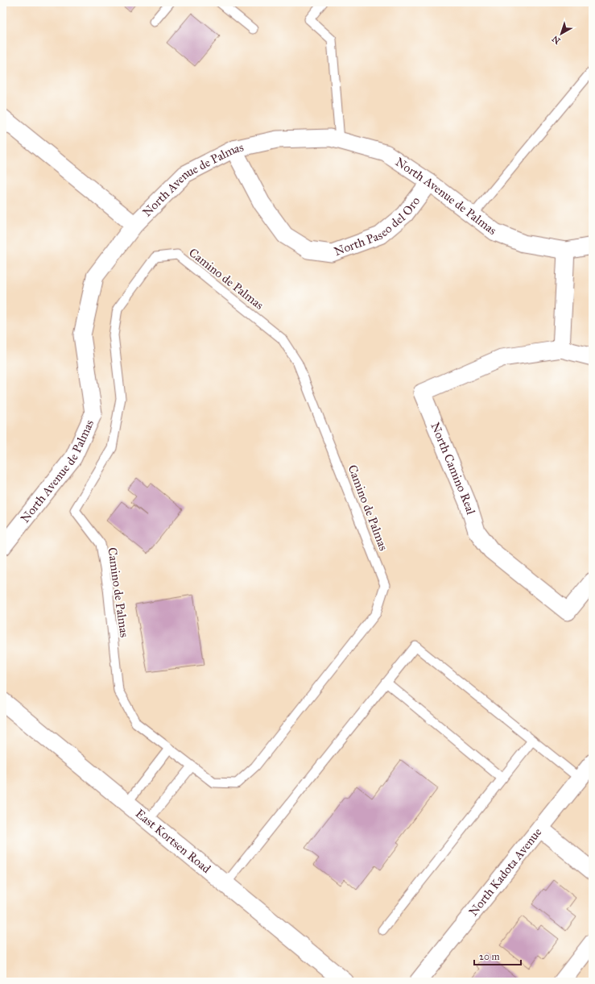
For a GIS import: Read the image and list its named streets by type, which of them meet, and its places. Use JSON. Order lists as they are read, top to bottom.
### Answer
{
  "streets": {
    "street": [
      "North Avenue de Palmas",
      "North Paseo del Oro",
      "North Camino Real",
      "East Kortsen Road",
      "North Kadota Avenue"
    ],
    "lane": ["Camino de Palmas"]
  },
  "crossings": [
    ["North Avenue de Palmas", "North Paseo del Oro"]
  ],
  "scale_bar": "20 m",
  "north": "bottom left"
}
